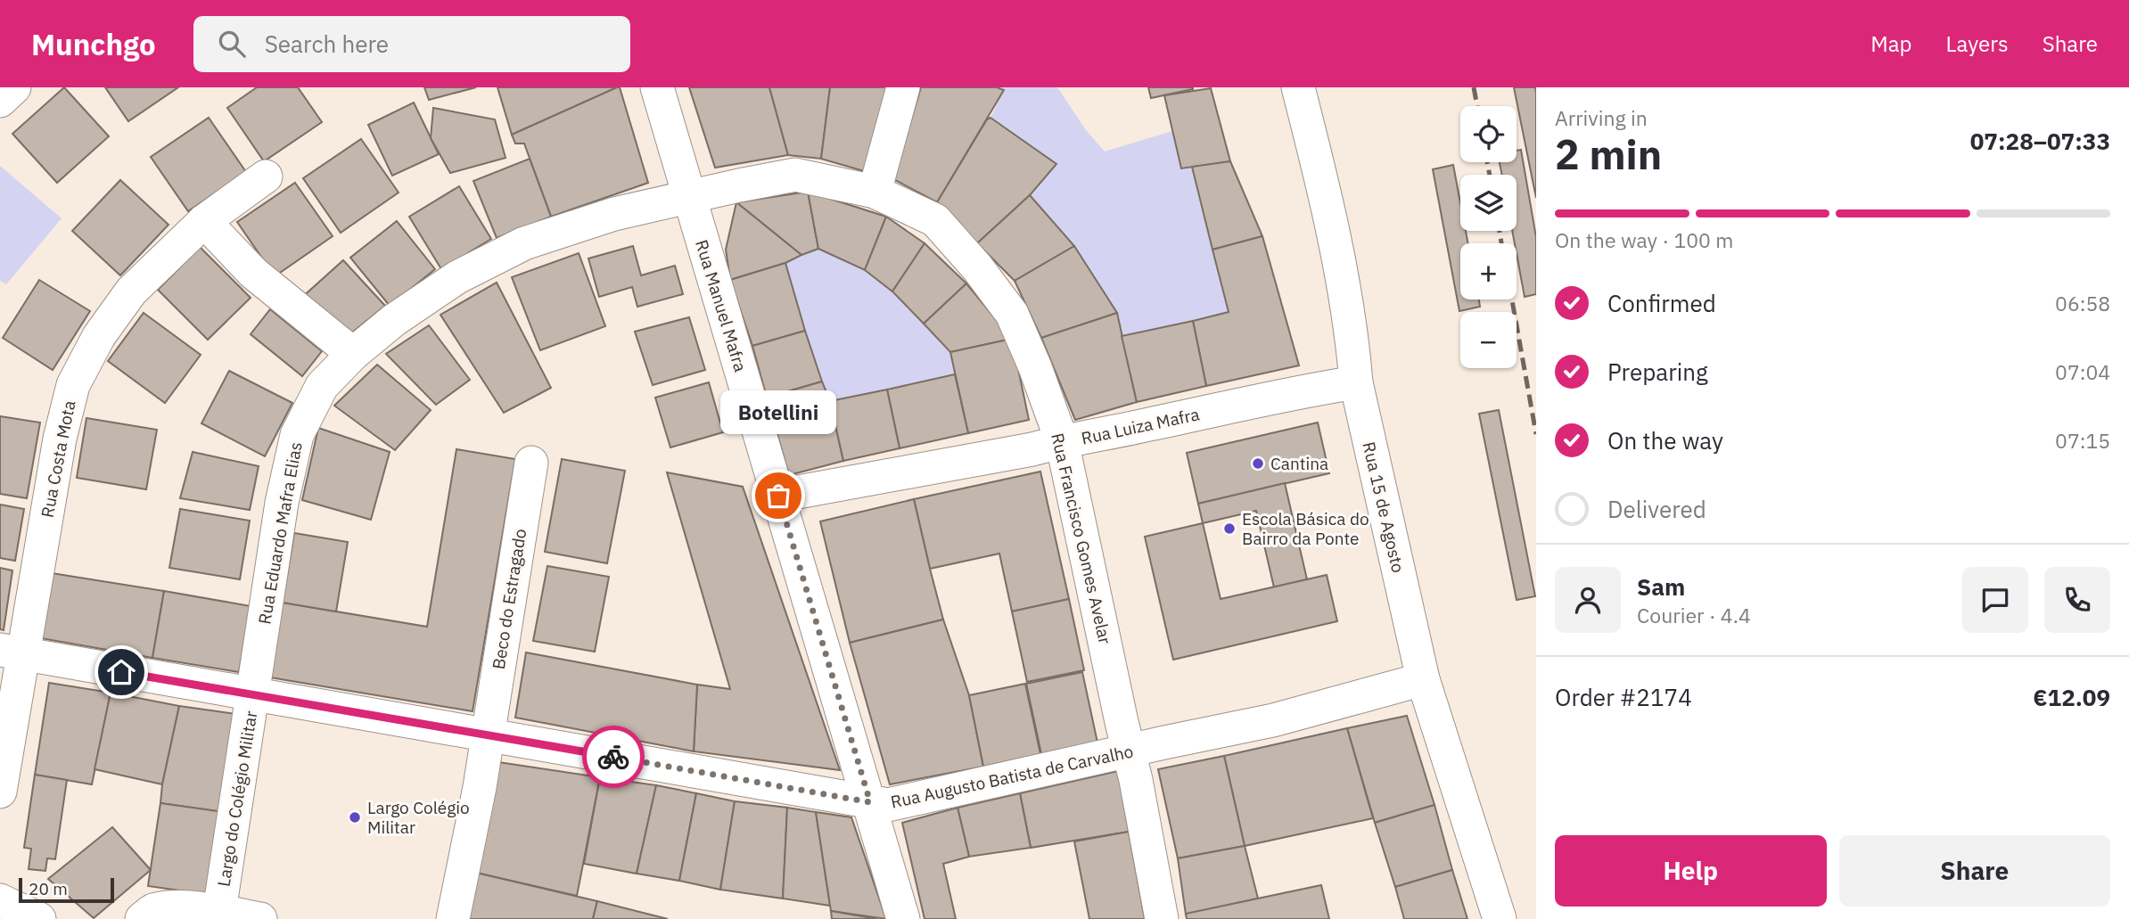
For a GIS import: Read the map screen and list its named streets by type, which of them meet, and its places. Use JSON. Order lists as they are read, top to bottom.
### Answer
{
  "streets": {
    "street": [
      "Rua Manuel Mafra",
      "Rua Luiza Mafra",
      "Rua Costa Mota",
      "Rua 15 de Agosto",
      "Rua Eduardo Mafra Elias",
      "Rua Francisco Gomes Avelar",
      "Beco do Estragado",
      "Rua Augusto Batista de Carvalho",
      "Largo do Colégio Militar"
    ]
  },
  "crossings": [
    ["Rua Manuel Mafra", "Rua Luiza Mafra"],
    ["Rua Manuel Mafra", "Rua Eduardo Mafra Elias"],
    ["Rua Manuel Mafra", "Rua Francisco Gomes Avelar"],
    ["Rua Manuel Mafra", "Rua Augusto Batista de Carvalho"],
    ["Rua Luiza Mafra", "Rua 15 de Agosto"],
    ["Rua Luiza Mafra", "Rua Francisco Gomes Avelar"],
    ["Rua 15 de Agosto", "Rua Augusto Batista de Carvalho"],
    ["Rua Eduardo Mafra Elias", "Rua Francisco Gomes Avelar"],
    ["Rua Eduardo Mafra Elias", "Largo do Colégio Militar"],
    ["Rua Francisco Gomes Avelar", "Rua Augusto Batista de Carvalho"],
    ["Beco do Estragado", "Rua Augusto Batista de Carvalho"],
    ["Beco do Estragado", "Largo do Colégio Militar"],
    ["Rua Augusto Batista de Carvalho", "Largo do Colégio Militar"]
  ],
  "places": [
    "Cantina",
    "Botellini",
    "Escola Básica do Bairro da Ponte",
    "Largo Colégio Militar"
  ],
  "scale_bar": "20 m",
  "page": {
    "header": "Munchgo",
    "search": "Search here",
    "nav": ["Map", "Layers", "Share"],
    "heading": ["2 min", "Arriving in", "07:28–07:33"],
    "panel": [
      "Sam",
      "Courier · 4.4",
      "Order #2174",
      "€12.09"
    ],
    "map_buttons": ["+", "−"],
    "bar": "On the way · 100 m",
    "list": [
      ["Confirmed", "06:58"],
      ["Preparing", "07:04"],
      ["On the way", "07:15"],
      "Delivered"
    ],
    "bubble": "Botellini",
    "buttons": ["Help", "Share"],
    "scale": "20 m"
  }
}
